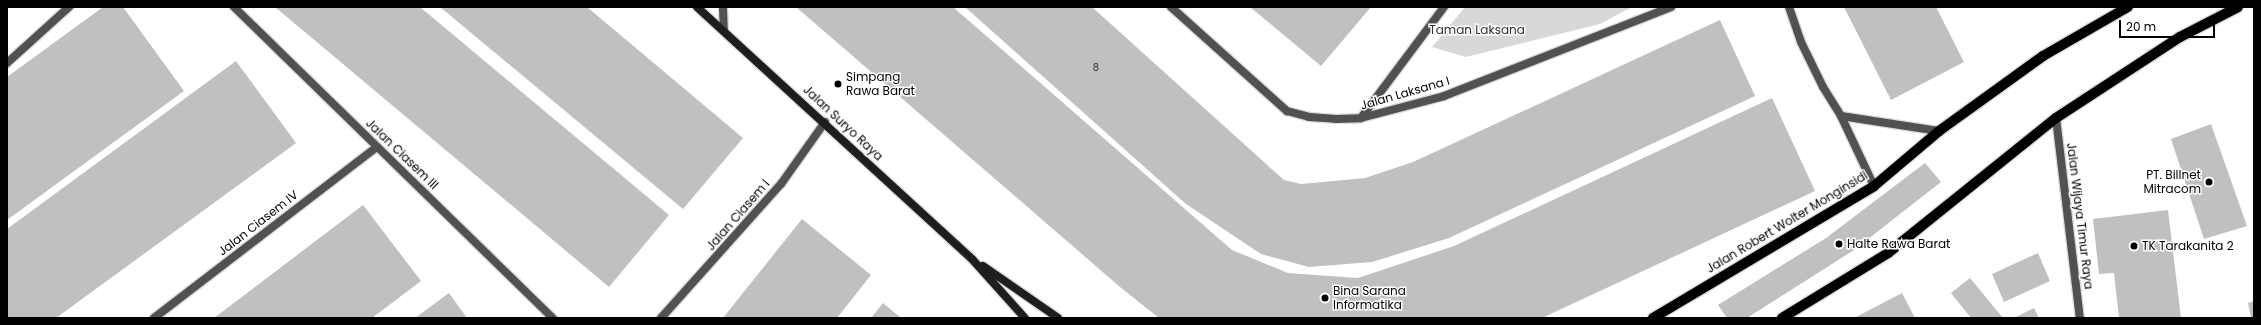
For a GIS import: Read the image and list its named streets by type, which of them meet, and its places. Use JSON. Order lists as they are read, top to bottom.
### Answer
{
  "streets": {
    "main road": ["Jalan Suryo Raya", "Jalan Robert Wolter Monginsidi"],
    "street": [
      "Jalan Laksana I",
      "Jalan Ciasem III",
      "Jalan Ciasem I",
      "Jalan Wijaya Timur Raya",
      "Jalan Ciasem IV"
    ]
  },
  "crossings": [
    ["Jalan Suryo Raya", "Jalan Ciasem I"],
    ["Jalan Ciasem III", "Jalan Ciasem IV"]
  ],
  "parks": ["Taman Laksana"],
  "places": [
    "Simpang Rawa Barat",
    "PT. Billnet Mitracom",
    "Halte Rawa Barat",
    "TK Tarakanita 2",
    "Bina Sarana Informatika"
  ],
  "house_numbers": ["8"],
  "scale_bar": "20 m"
}
